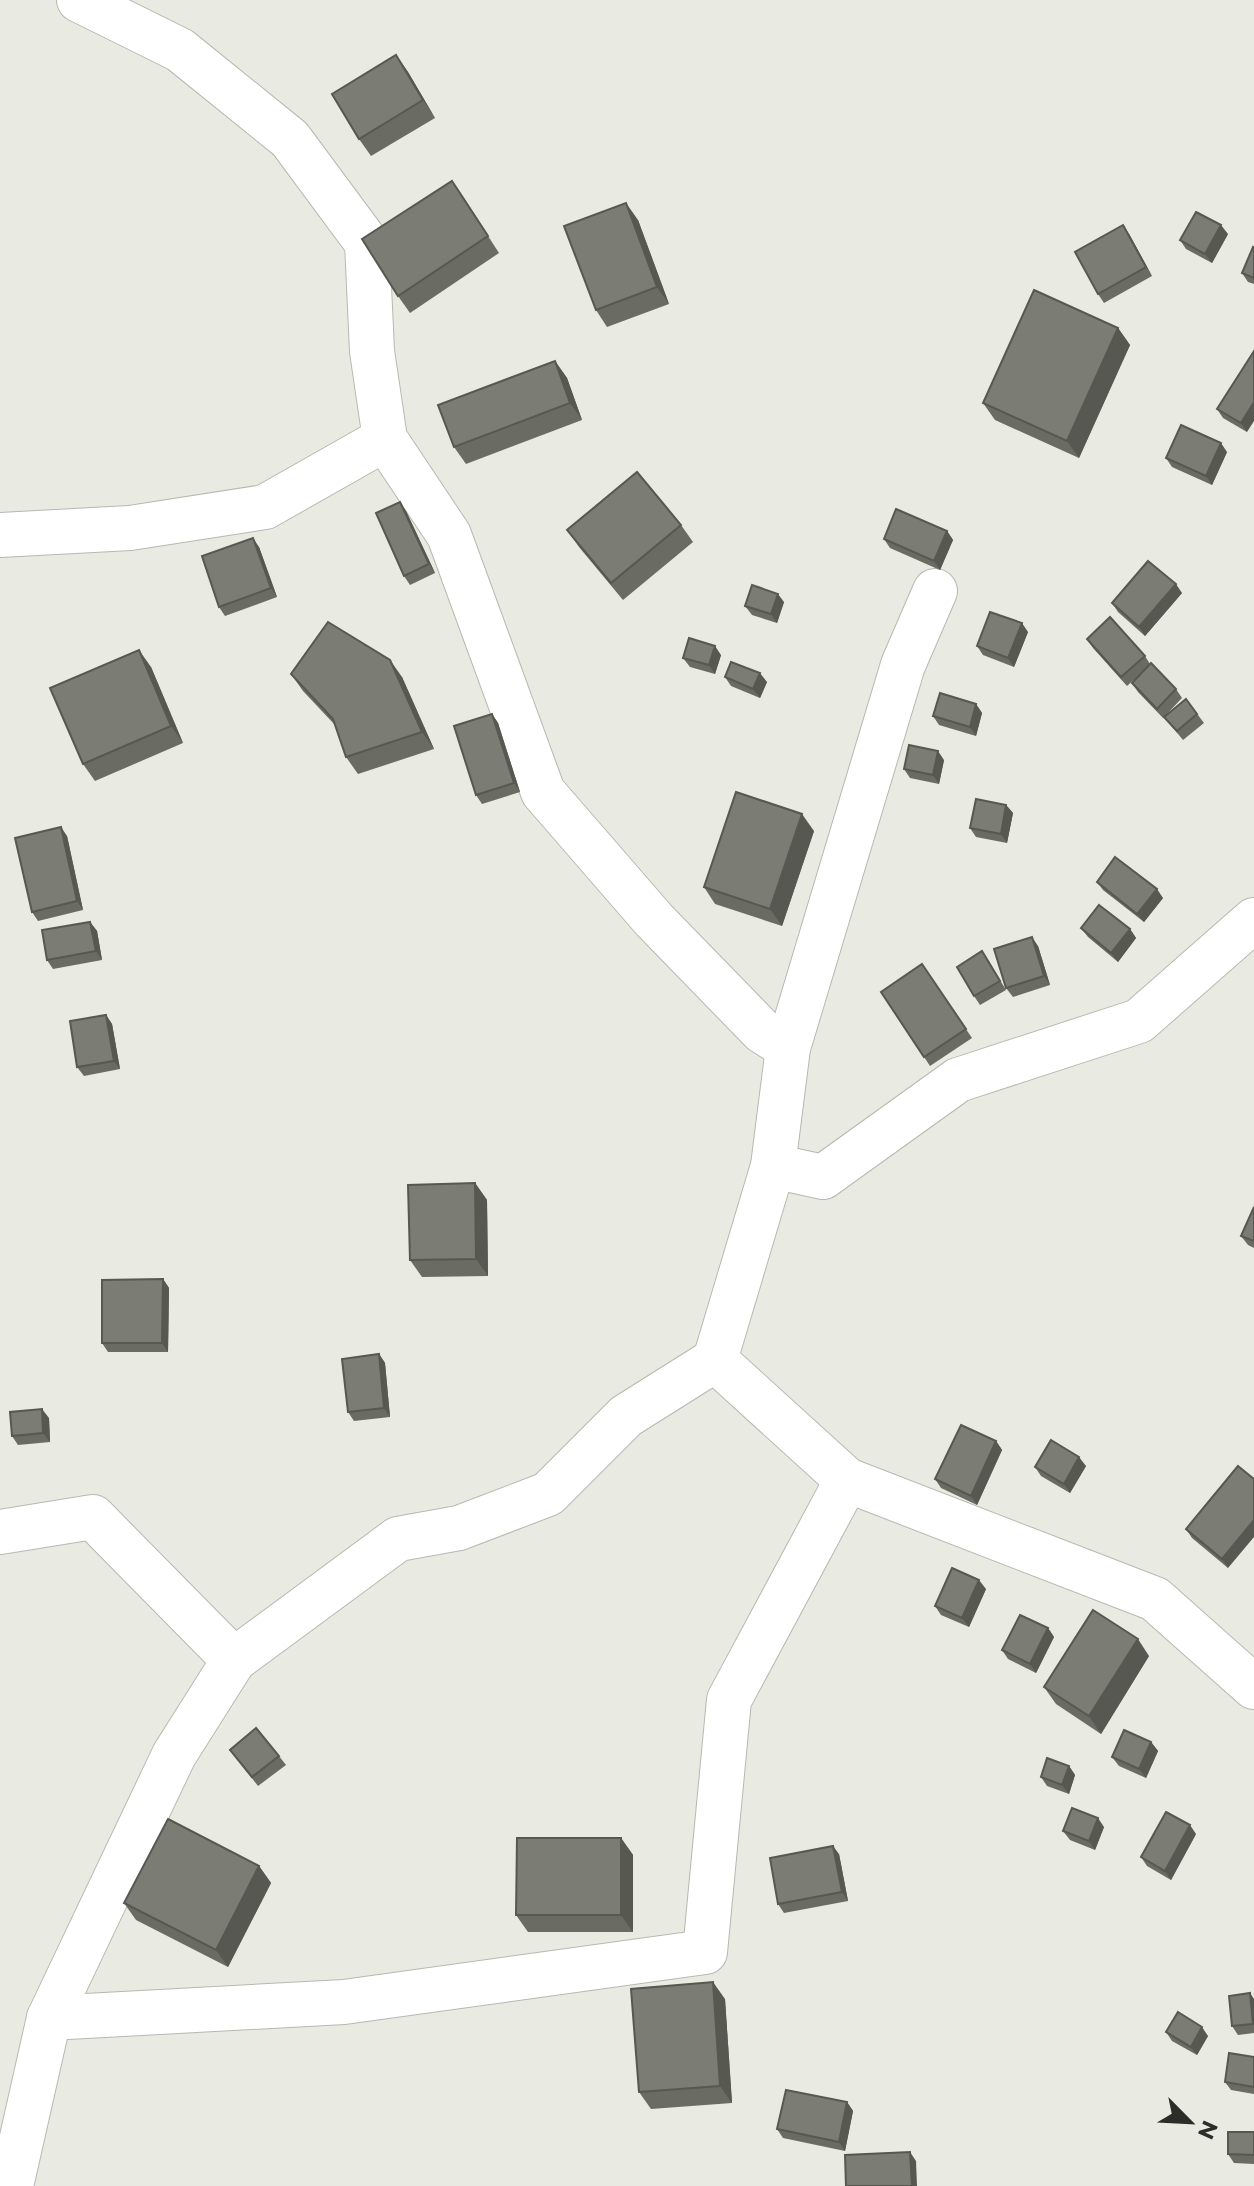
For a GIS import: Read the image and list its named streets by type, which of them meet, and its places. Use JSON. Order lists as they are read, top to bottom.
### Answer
{
  "north": "bottom right"
}
